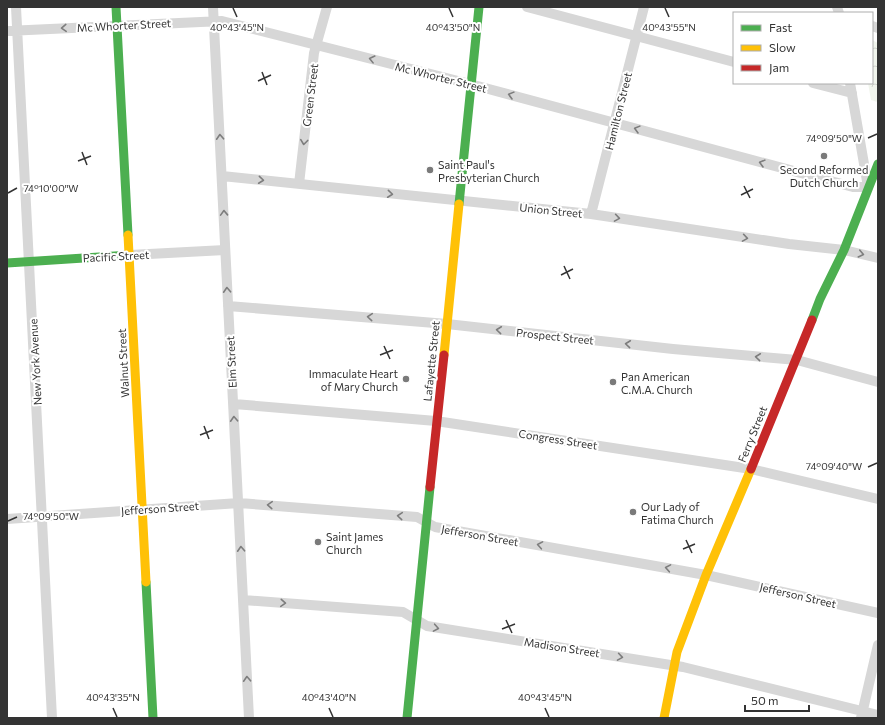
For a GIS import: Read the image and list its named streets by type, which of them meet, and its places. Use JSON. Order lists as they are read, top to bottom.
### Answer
{
  "streets": {
    "street": [
      "Mc Whorter Street",
      "Green Street",
      "Hamilton Street",
      "Union Street",
      "Pacific Street",
      "Prospect Street",
      "Lafayette Street",
      "New York Avenue",
      "Elm Street",
      "Walnut Street",
      "Ferry Street",
      "Congress Street",
      "Jefferson Street",
      "Madison Street"
    ]
  },
  "crossings": [
    ["Mc Whorter Street", "Green Street"],
    ["Mc Whorter Street", "Hamilton Street"],
    ["Mc Whorter Street", "Lafayette Street"],
    ["Mc Whorter Street", "New York Avenue"],
    ["Mc Whorter Street", "Elm Street"],
    ["Mc Whorter Street", "Walnut Street"],
    ["Mc Whorter Street", "Ferry Street"],
    ["Green Street", "Union Street"],
    ["Hamilton Street", "Union Street"],
    ["Union Street", "Lafayette Street"],
    ["Union Street", "Elm Street"],
    ["Union Street", "Ferry Street"],
    ["Pacific Street", "New York Avenue"],
    ["Pacific Street", "Elm Street"],
    ["Pacific Street", "Walnut Street"],
    ["Prospect Street", "Lafayette Street"],
    ["Prospect Street", "Elm Street"],
    ["Prospect Street", "Ferry Street"],
    ["Lafayette Street", "Congress Street"],
    ["Lafayette Street", "Jefferson Street"],
    ["Lafayette Street", "Madison Street"],
    ["New York Avenue", "Jefferson Street"],
    ["Elm Street", "Congress Street"],
    ["Elm Street", "Jefferson Street"],
    ["Elm Street", "Madison Street"],
    ["Walnut Street", "Jefferson Street"],
    ["Ferry Street", "Congress Street"],
    ["Ferry Street", "Jefferson Street"],
    ["Ferry Street", "Madison Street"]
  ],
  "one_way": [
    "Mc Whorter Street",
    "Green Street",
    "Union Street",
    "Prospect Street",
    "Elm Street",
    "Jefferson Street",
    "Madison Street"
  ],
  "places": [
    "Second Reformed Dutch Church",
    "Saint Paul's Presbyterian Church",
    "Immaculate Heart of Mary Church",
    "Pan American C.M.A. Church",
    "Our Lady of Fatima Church",
    "Saint James Church"
  ],
  "legend": ["Fast", "Slow", "Jam"],
  "scale_bar": "50 m",
  "coordinates": [
    "40°43'55\"N",
    "40°43'45\"N",
    "40°43'50\"N",
    "74°09'50\"W",
    "74°10'00\"W",
    "74°09'40\"W",
    "40°43'35\"N",
    "40°43'40\"N"
  ]
}
